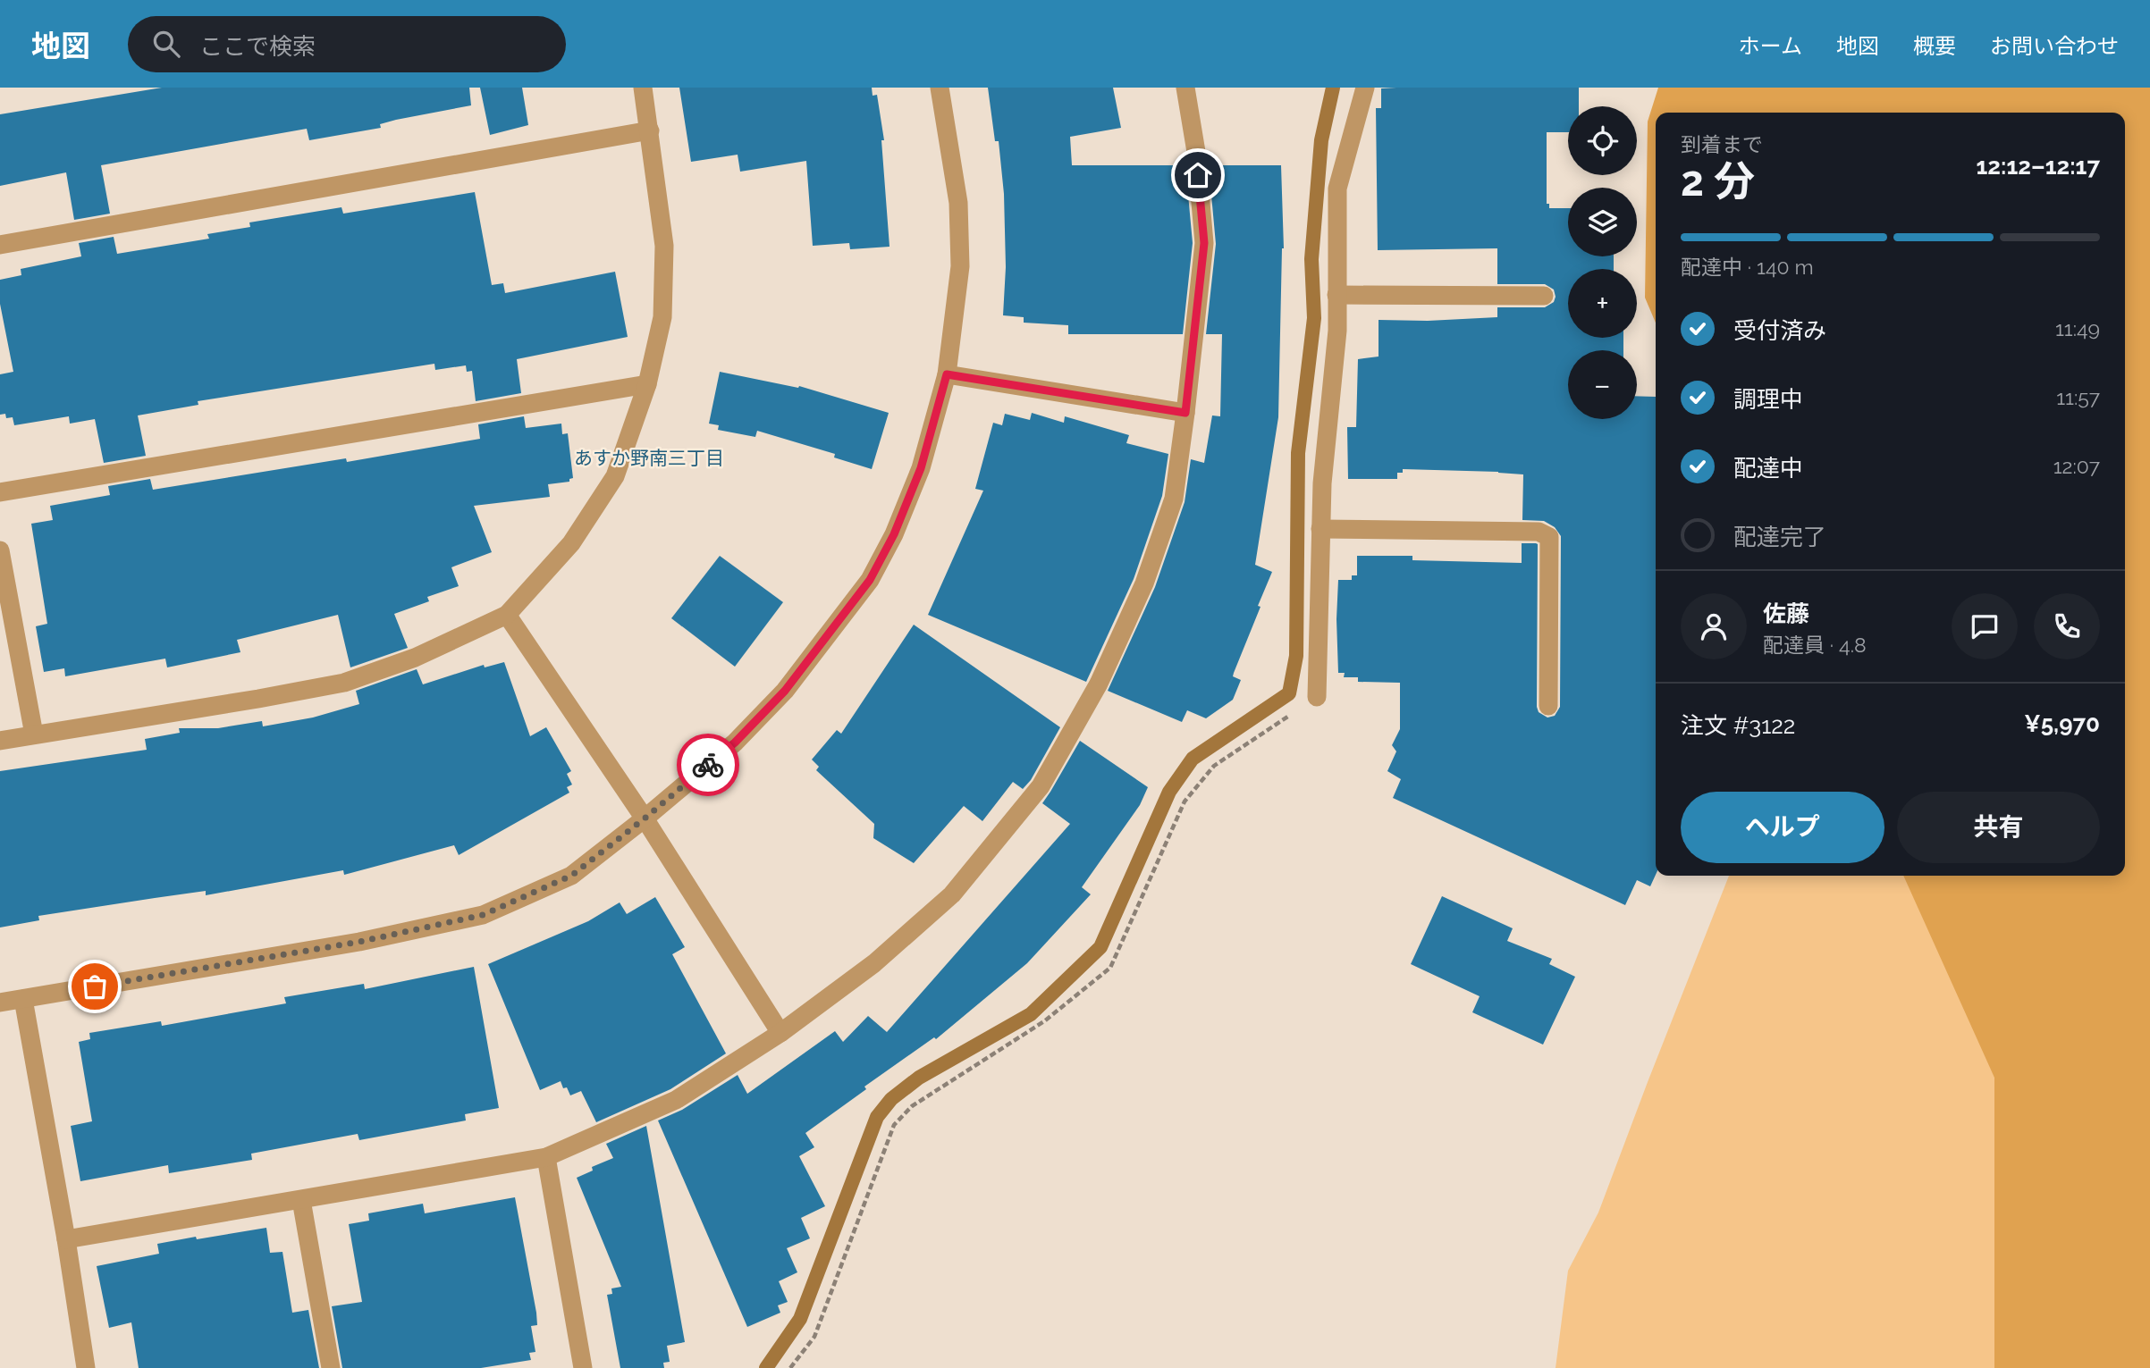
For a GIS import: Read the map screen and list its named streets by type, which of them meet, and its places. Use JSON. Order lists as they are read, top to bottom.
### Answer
{
  "districts": ["あすか野南三丁目"],
  "page": {
    "header": "地図",
    "search": "ここで検索",
    "nav": [
      "ホーム",
      "地図",
      "概要",
      "お問い合わせ"
    ],
    "map_buttons": ["+", "−"],
    "heading": ["2 分", "到着まで", "12:12–12:17"],
    "panel": [
      "佐藤",
      "配達員 · 4.8",
      "注文 #3122",
      "¥5,970"
    ],
    "bar": "配達中 · 140 m",
    "list": [
      ["受付済み", "11:49"],
      ["調理中", "11:57"],
      ["配達中", "12:07"],
      "配達完了"
    ],
    "buttons": ["ヘルプ", "共有"]
  }
}
